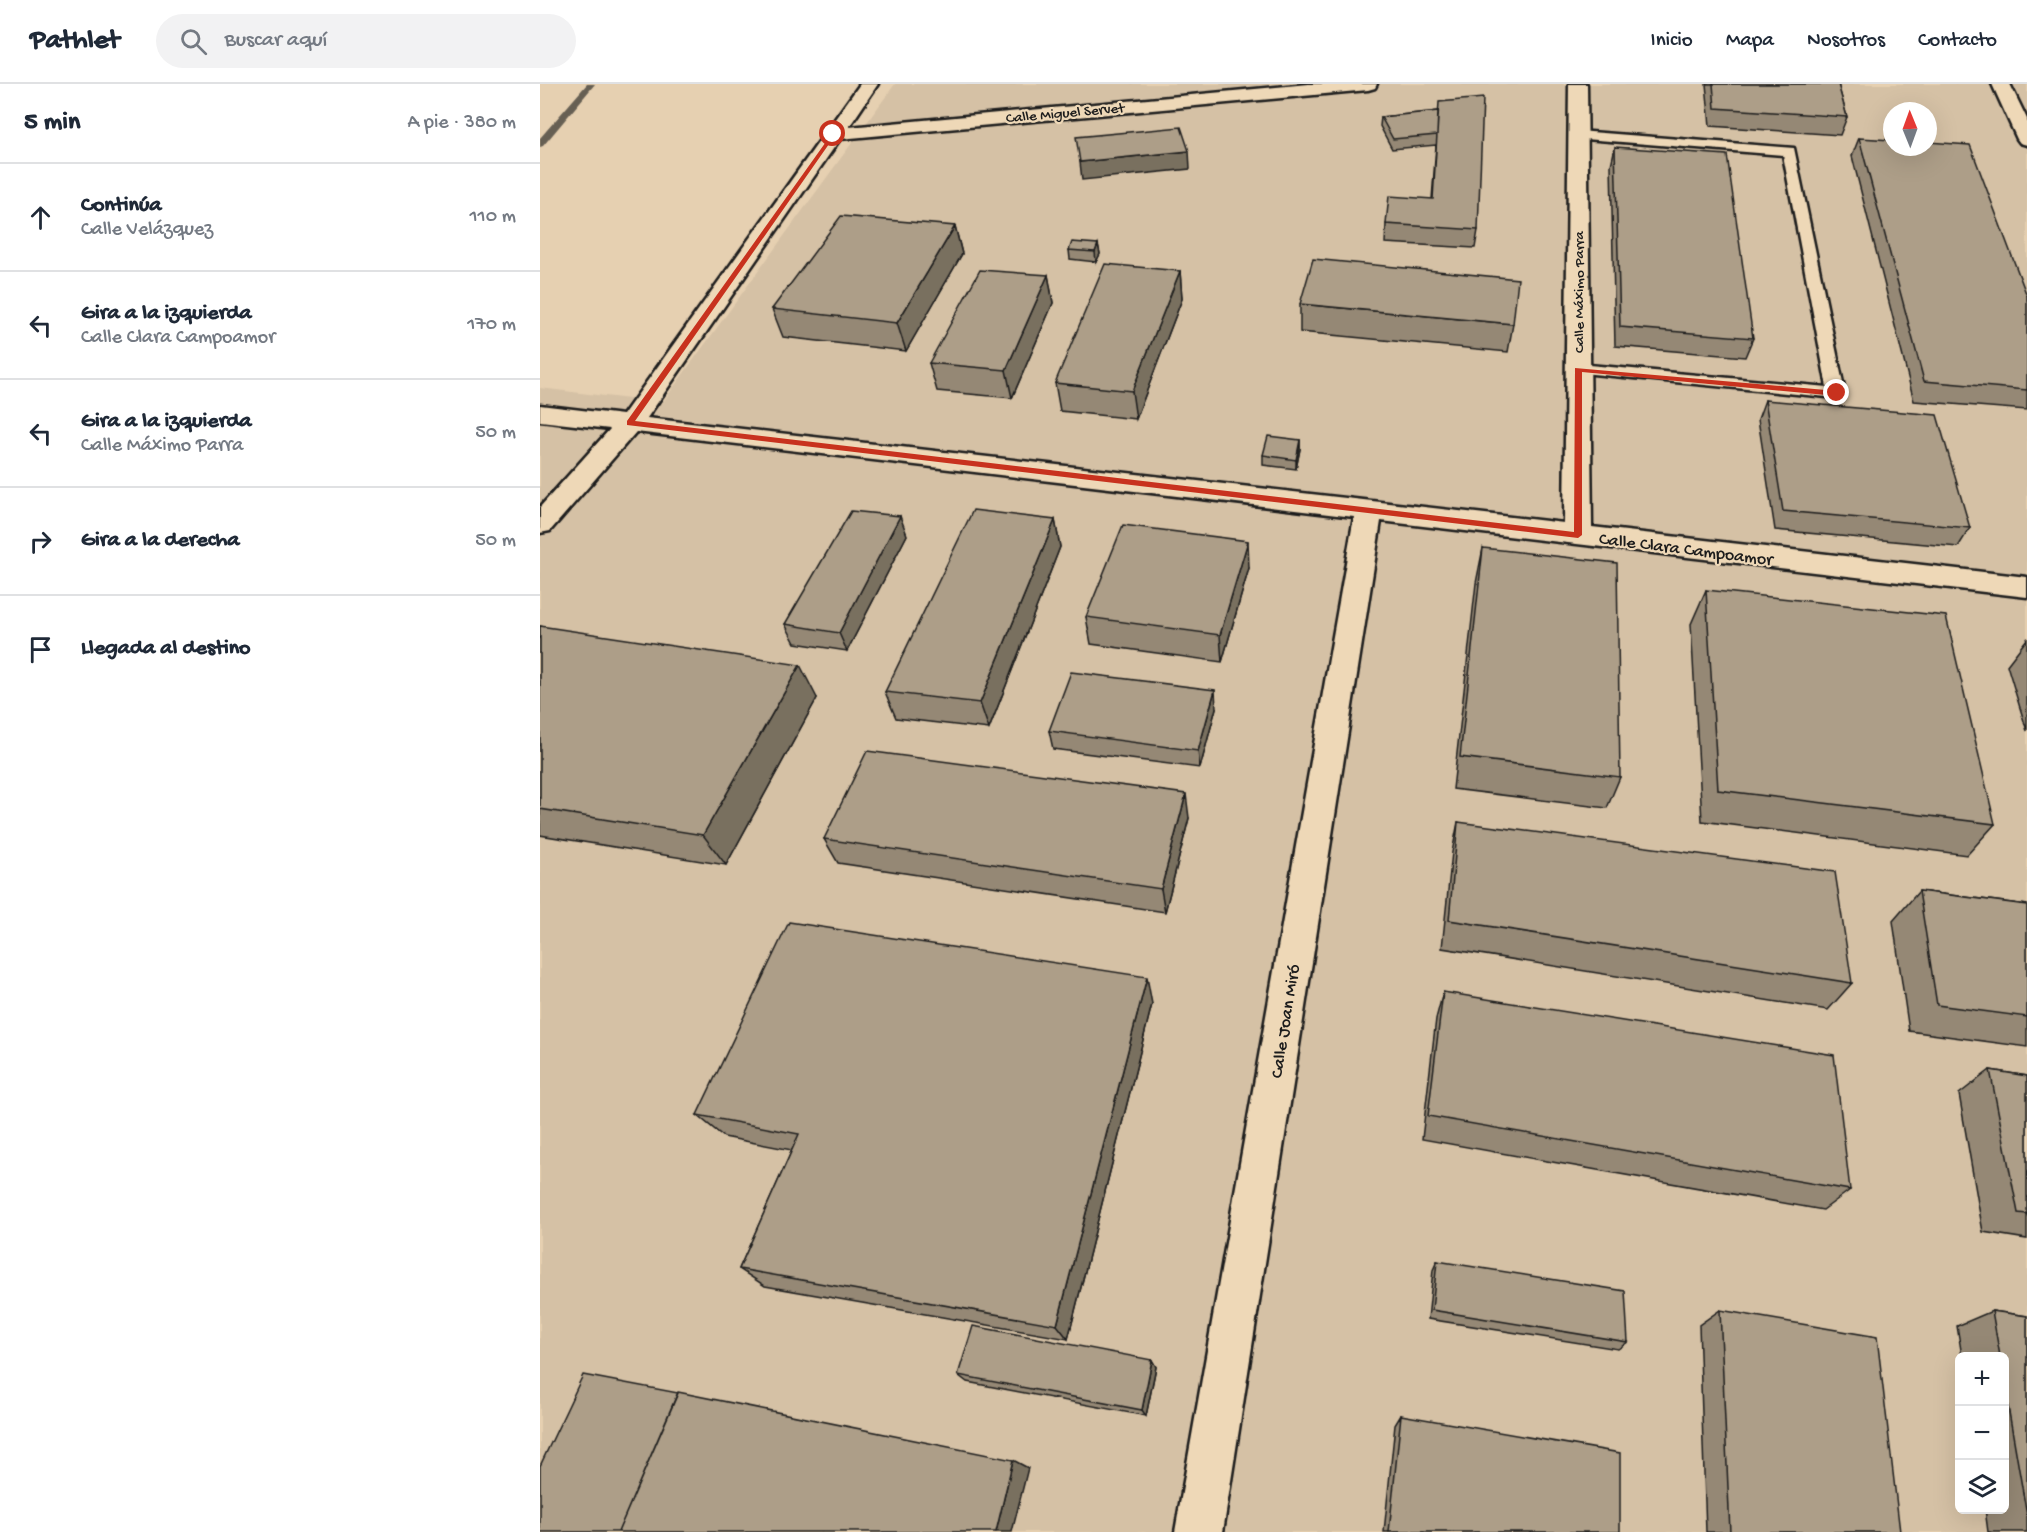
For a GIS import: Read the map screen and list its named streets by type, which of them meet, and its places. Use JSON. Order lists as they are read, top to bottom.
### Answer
{
  "streets": {
    "street": [
      "Calle Miguel Servet",
      "Calle Máximo Parra",
      "Calle Clara Campoamor",
      "Calle Joan Miró"
    ]
  },
  "crossings": [
    ["Calle Máximo Parra", "Calle Clara Campoamor"],
    ["Calle Clara Campoamor", "Calle Joan Miró"]
  ],
  "north": "top",
  "page": {
    "header": "Pathlet",
    "search": "Buscar aquí",
    "nav": [
      "Inicio",
      "Mapa",
      "Nosotros",
      "Contacto"
    ],
    "heading": ["5 min", "A pie · 380 m"],
    "list": [
      ["Continúa", "Calle Velázquez", "110 m"],
      ["Gira a la izquierda", "Calle Clara Campoamor", "170 m"],
      ["Gira a la izquierda", "Calle Máximo Parra", "50 m"],
      ["Gira a la derecha", "50 m"],
      "Llegada al destino"
    ],
    "map_buttons": ["+", "−"]
  }
}
